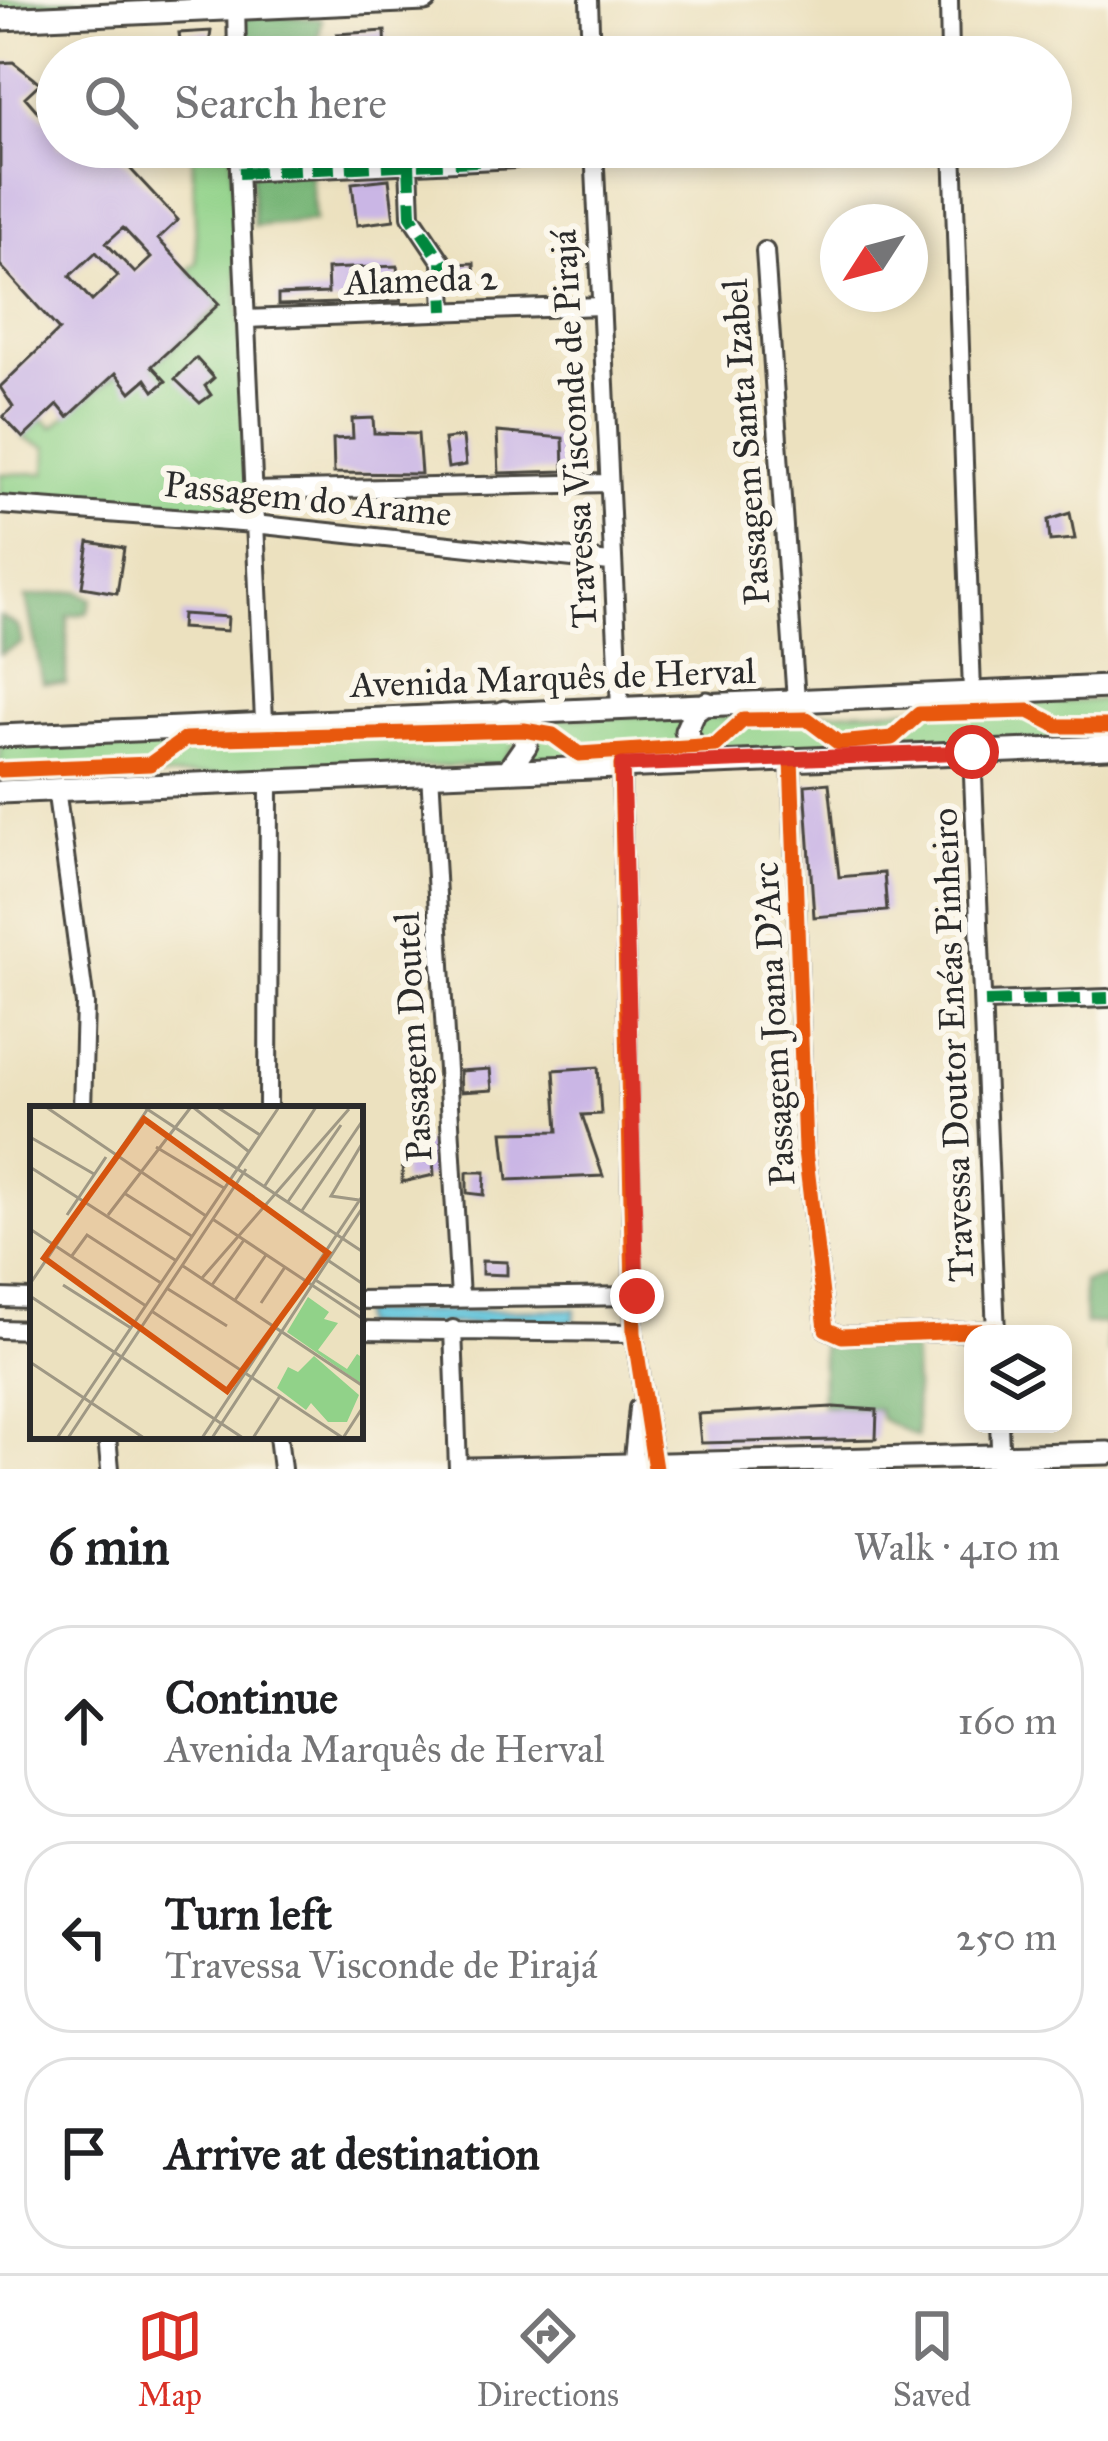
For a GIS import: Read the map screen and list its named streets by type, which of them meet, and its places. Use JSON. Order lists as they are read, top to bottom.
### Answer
{
  "streets": {
    "main road": ["Avenida Marquês de Herval"],
    "street": [
      "Alameda 2",
      "Travessa Visconde de Pirajá",
      "Passagem Santa Izabel",
      "Passagem do Arame",
      "Passagem Joana D'Arc",
      "Passagem Doutel",
      "Travessa Doutor Enéas Pinheiro"
    ]
  },
  "crossings": [
    ["Alameda 2", "Travessa Visconde de Pirajá"],
    ["Travessa Visconde de Pirajá", "Passagem do Arame"],
    ["Travessa Visconde de Pirajá", "Avenida Marquês de Herval"],
    ["Passagem Santa Izabel", "Avenida Marquês de Herval"]
  ],
  "north": "bottom left",
  "page": {
    "search": "Search here",
    "heading": ["6 min", "Walk · 410 m"],
    "list": [
      ["Continue", "Avenida Marquês de Herval", "160 m"],
      ["Turn left", "Travessa Visconde de Pirajá", "250 m"],
      "Arrive at destination"
    ],
    "nav": ["Map", "Directions", "Saved"]
  }
}
